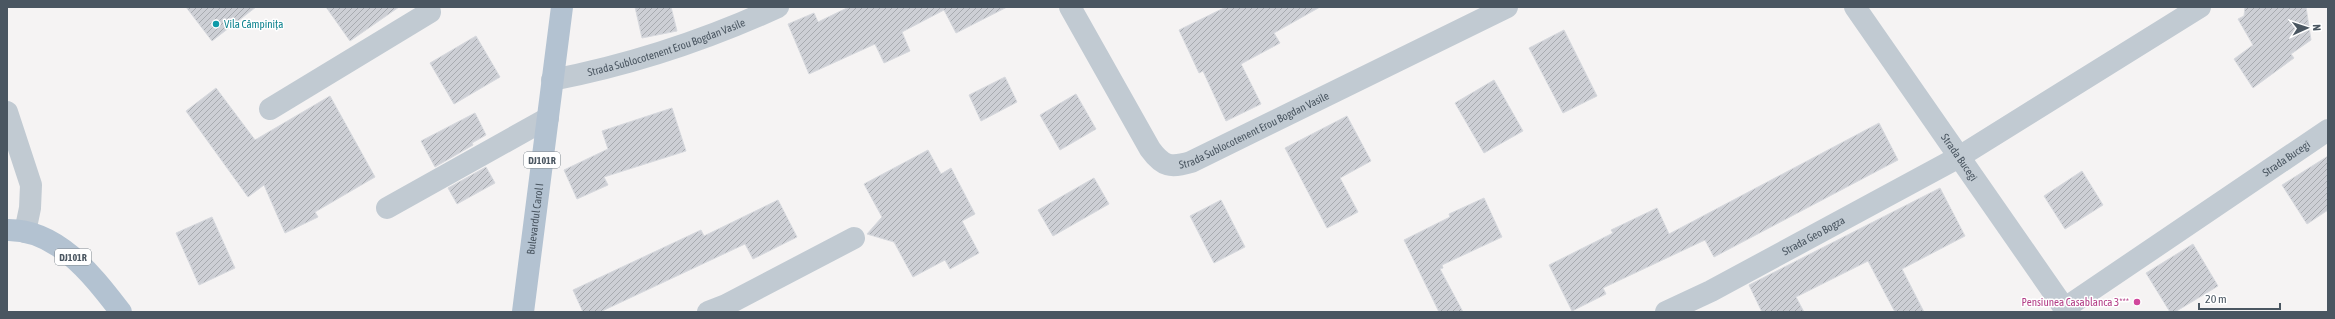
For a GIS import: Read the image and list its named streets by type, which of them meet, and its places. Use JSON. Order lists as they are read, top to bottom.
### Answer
{
  "streets": {
    "main road": ["DJ101R", "Bulevardul Carol I"],
    "street": ["Strada Sublocotenent Erou Bogdan Vasile", "Strada Bucegi", "Strada Geo Bogza"]
  },
  "crossings": [
    ["Strada Sublocotenent Erou Bogdan Vasile", "Bulevardul Carol I"],
    ["Strada Bucegi", "Strada Geo Bogza"]
  ],
  "places": ["Vila Câmpinița", "Pensiunea Casablanca 3***"],
  "scale_bar": "20 m",
  "north": "right"
}
